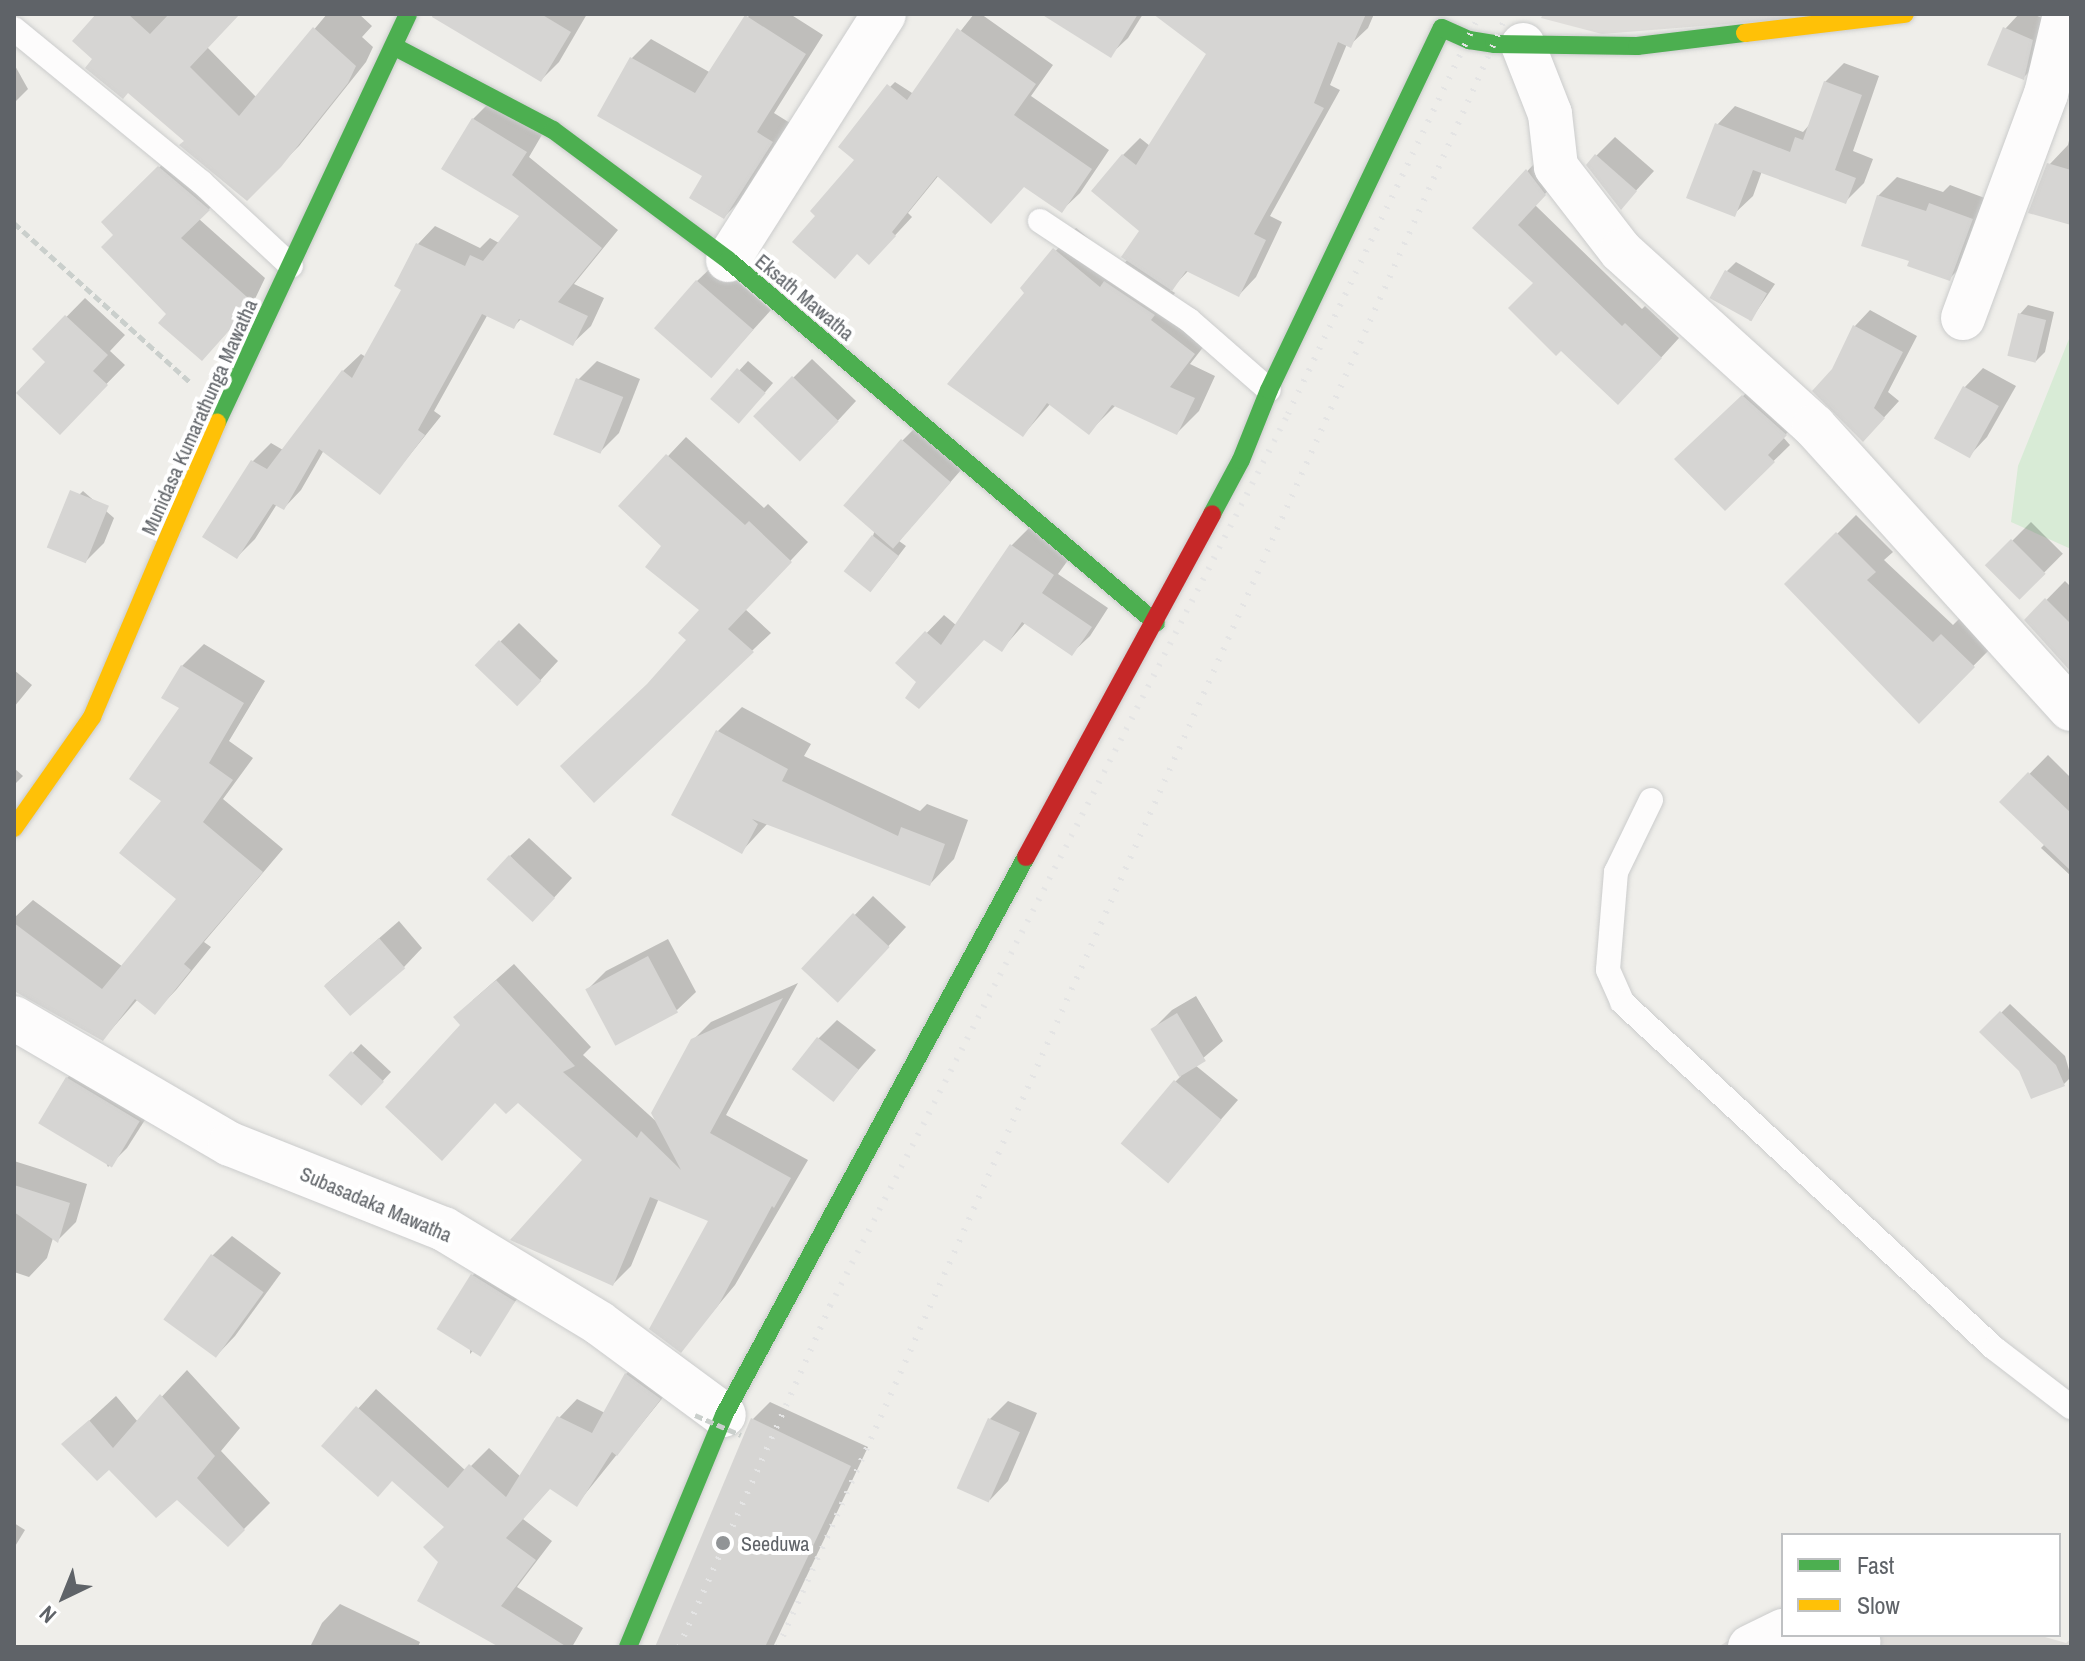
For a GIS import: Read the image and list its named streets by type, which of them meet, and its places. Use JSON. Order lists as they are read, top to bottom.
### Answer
{
  "streets": {
    "street": ["Eksath Mawatha", "Munidasa Kumarathunga Mawatha", "Subasadaka Mawatha"]
  },
  "crossings": [
    ["Eksath Mawatha", "Munidasa Kumarathunga Mawatha"]
  ],
  "places": ["Seeduwa"],
  "legend": ["Fast", "Slow"],
  "north": "bottom left"
}
